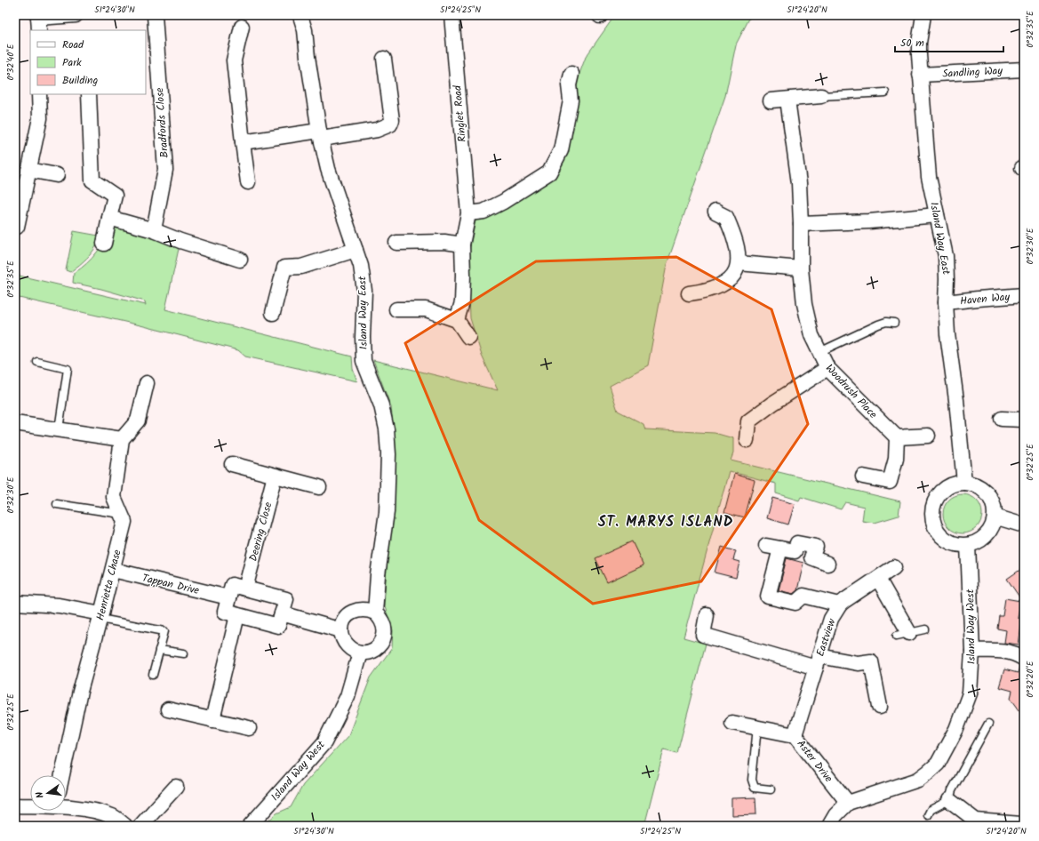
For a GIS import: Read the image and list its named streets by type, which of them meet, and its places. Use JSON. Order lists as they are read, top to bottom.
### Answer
{
  "streets": {
    "street": [
      "Sandling Way",
      "Ringlet Road",
      "Bradfords Close",
      "Island Way East",
      "Haven Way",
      "Woodrush Place",
      "Deering Close",
      "Tappan Drive",
      "Henrietta Chase",
      "Island Way West",
      "Eastview",
      "Aster Drive"
    ]
  },
  "crossings": [
    ["Sandling Way", "Island Way East"],
    ["Island Way East", "Haven Way"],
    ["Island Way East", "Island Way West"],
    ["Tappan Drive", "Henrietta Chase"],
    ["Island Way West", "Aster Drive"],
    ["Eastview", "Aster Drive"]
  ],
  "districts": ["ST. MARYS ISLAND"],
  "legend": ["Road", "Park", "Building"],
  "scale_bar": "50 m",
  "north": "left",
  "coordinates": [
    "51°24'30\"N",
    "51°24'25\"N",
    "51°24'20\"N",
    "0°32'35\"E",
    "0°32'40\"E",
    "0°32'30\"E",
    "0°32'25\"E",
    "0°32'20\"E"
  ]
}
